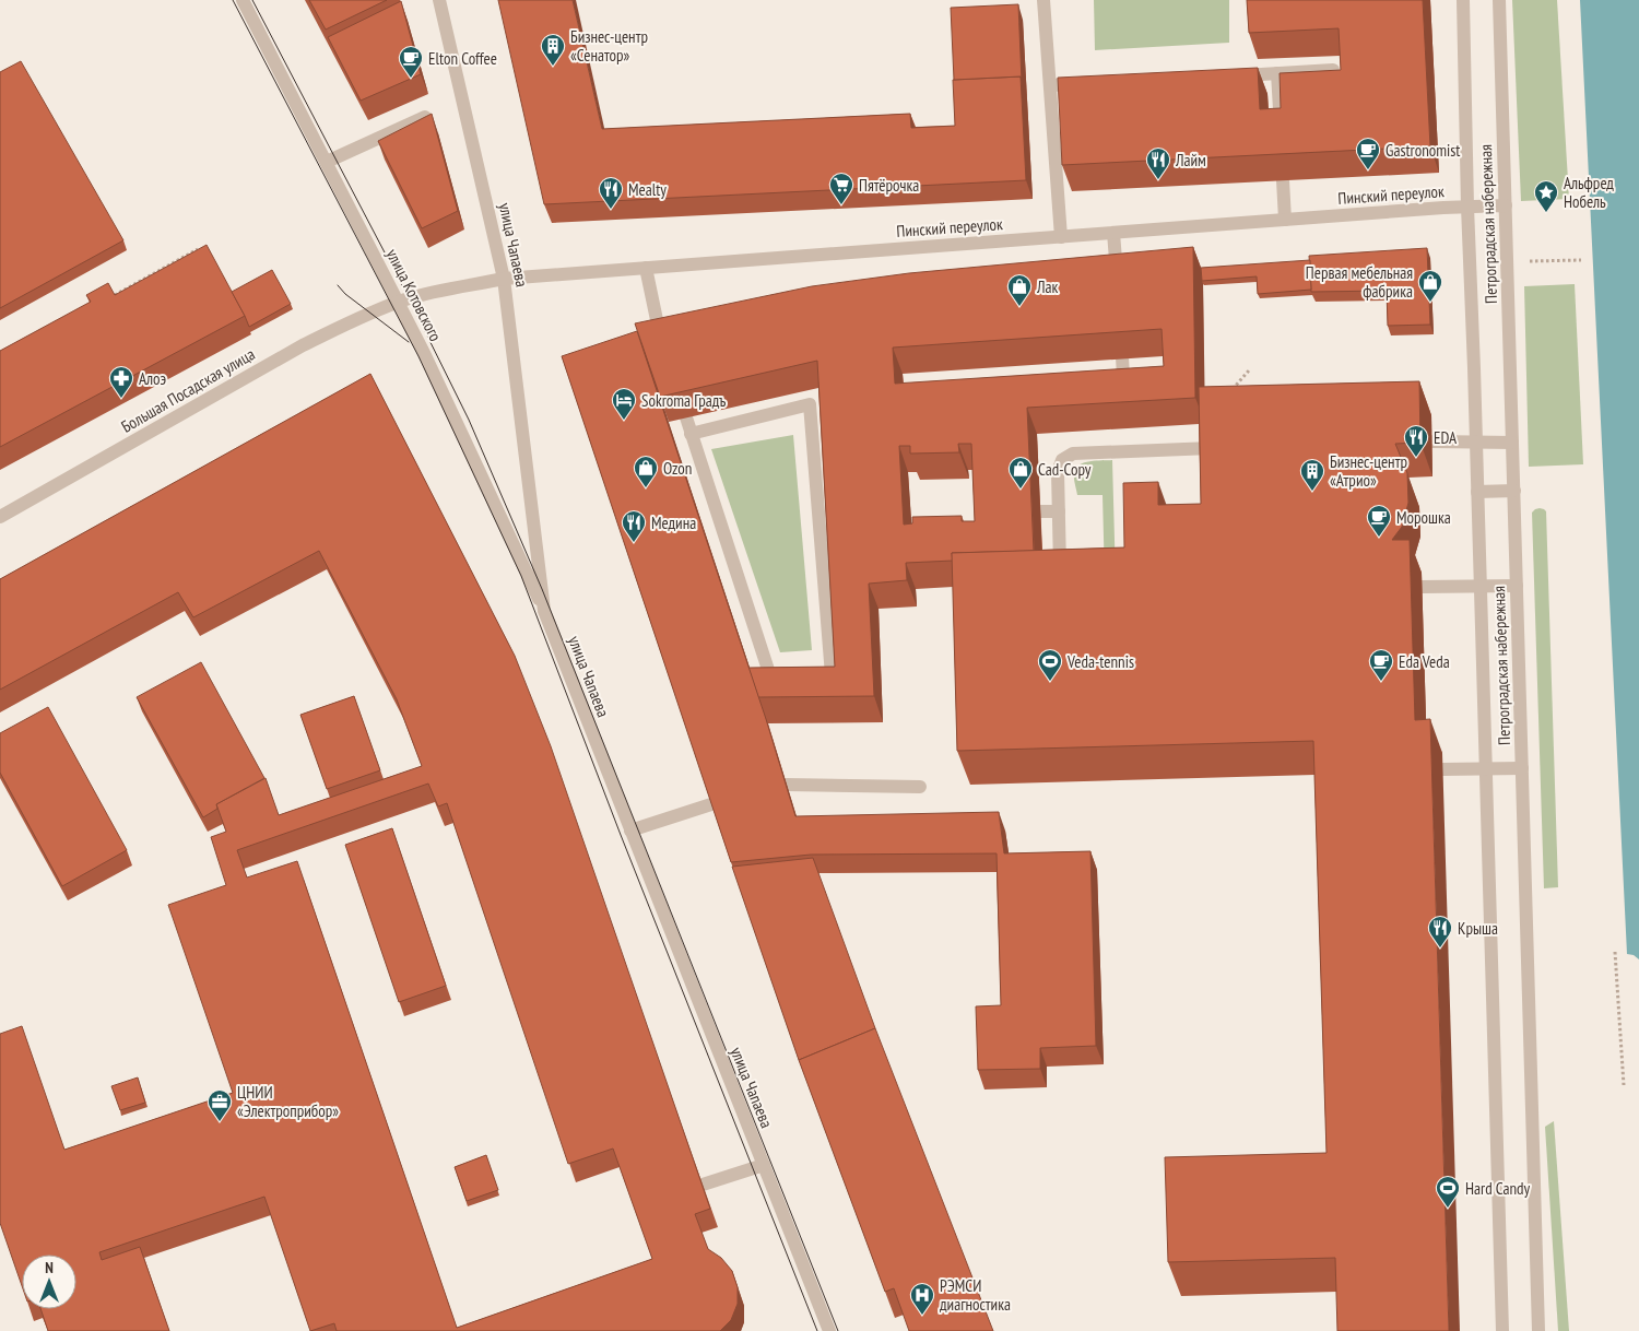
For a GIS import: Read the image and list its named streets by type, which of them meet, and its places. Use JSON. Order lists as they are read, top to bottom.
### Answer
{
  "streets": {
    "street": [
      "Пинский переулок",
      "Петроградская набережная",
      "улица Чапаева",
      "улица Котовского",
      "Большая Посадская улица"
    ]
  },
  "crossings": [
    ["Пинский переулок", "Петроградская набережная"],
    ["Пинский переулок", "улица Чапаева"],
    ["Пинский переулок", "улица Котовского"],
    ["Пинский переулок", "Большая Посадская улица"],
    ["улица Чапаева", "улица Котовского"],
    ["улица Котовского", "Большая Посадская улица"]
  ],
  "places": {
    "building": ["Бизнес-центр «Сенатор»", "Бизнес-центр «Атрио»"],
    "cafe": [
      "Elton Coffee",
      "Gastronomist",
      "Морошка",
      "Eda Veda"
    ],
    "restaurant": [
      "Лайм",
      "Mealty",
      "EDA",
      "Медина",
      "Крыша"
    ],
    "supermarket": ["Пятёрочка"],
    "place": ["Альфред Нобель"],
    "shop": [
      "Первая мебельная фабрика",
      "Лак",
      "Ozon",
      "Cad-Copy"
    ],
    "pharmacy": ["Алоэ"],
    "hotel": ["Sokroma Градъ"],
    "sports": ["Veda-tennis", "Hard Candy"],
    "office": ["ЦНИИ «Электроприбор»"],
    "hospital": ["РЭМСИ диагностика"]
  },
  "north": "top"
}
